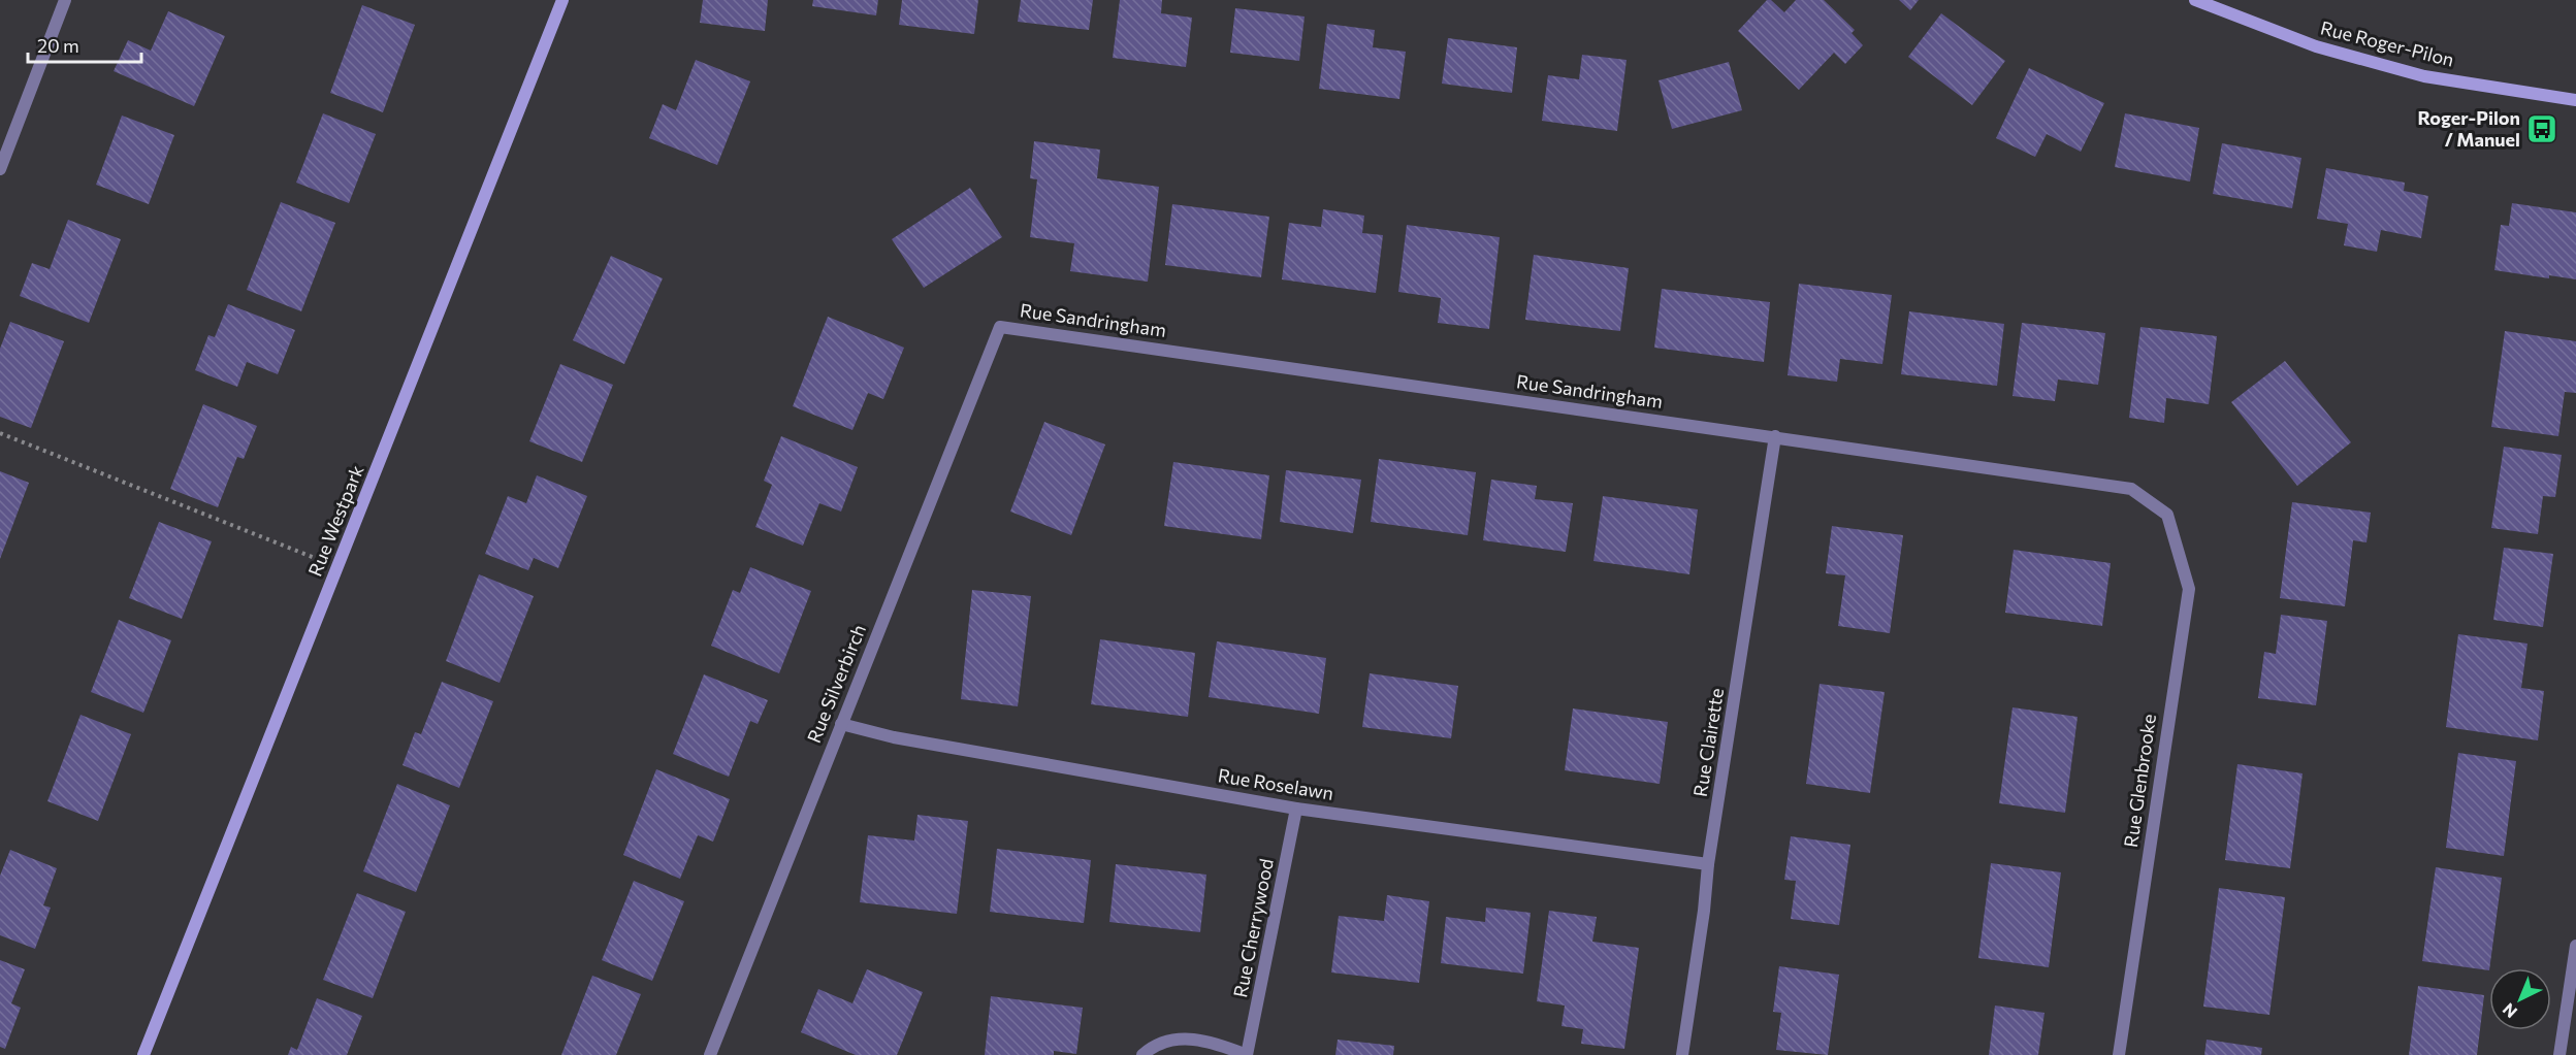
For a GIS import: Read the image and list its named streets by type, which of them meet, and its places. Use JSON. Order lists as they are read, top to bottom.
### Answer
{
  "streets": {
    "street": [
      "Rue Roger-Pilon",
      "Rue Sandringham",
      "Rue Westpark",
      "Rue Silverbirch",
      "Rue Clairette",
      "Rue Glenbrooke",
      "Rue Roselawn",
      "Rue Cherrywood"
    ]
  },
  "crossings": [
    ["Rue Sandringham", "Rue Silverbirch"],
    ["Rue Sandringham", "Rue Clairette"],
    ["Rue Sandringham", "Rue Glenbrooke"],
    ["Rue Silverbirch", "Rue Roselawn"],
    ["Rue Clairette", "Rue Roselawn"],
    ["Rue Roselawn", "Rue Cherrywood"]
  ],
  "places": {
    "bus stop": ["Roger-Pilon / Manuel"]
  },
  "scale_bar": "20 m",
  "north": "bottom left"
}
